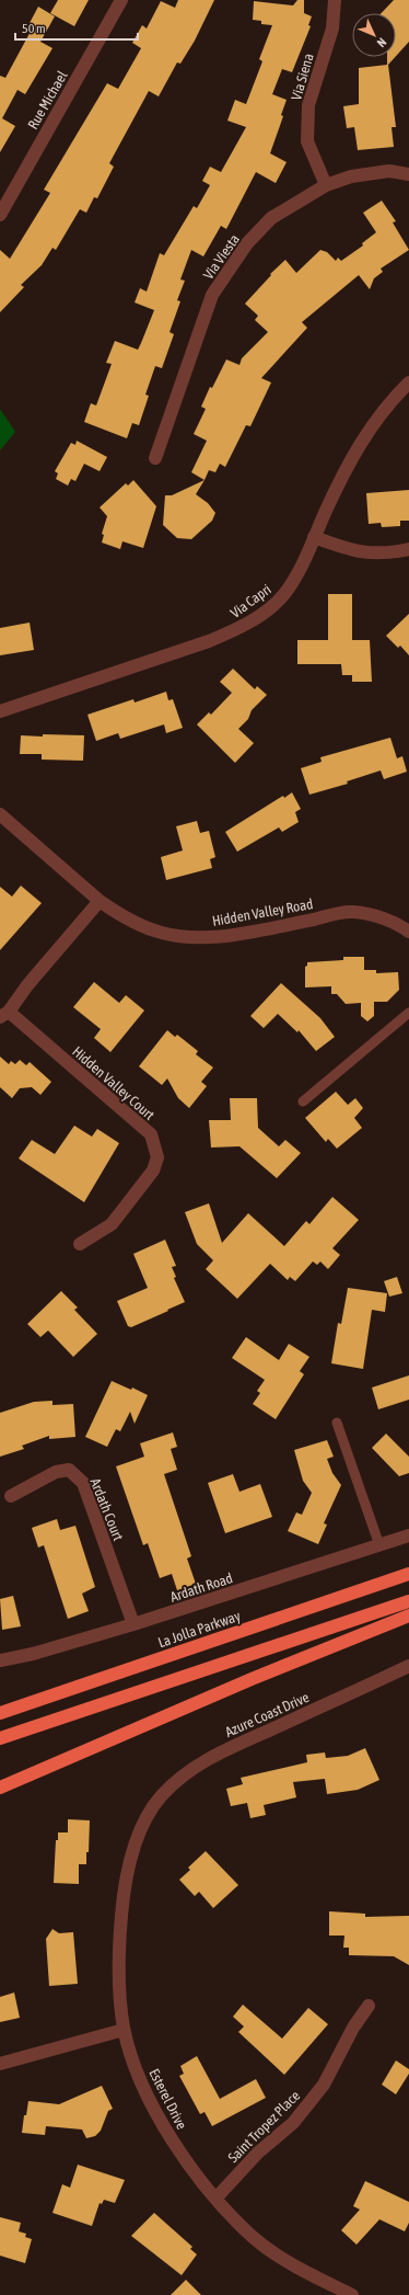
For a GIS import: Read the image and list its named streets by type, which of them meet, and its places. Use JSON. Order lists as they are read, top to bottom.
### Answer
{
  "streets": {
    "highway": ["La Jolla Parkway"],
    "street": [
      "Via Siena",
      "Rue Michael",
      "Via Viesta",
      "Via Capri",
      "Hidden Valley Road",
      "Hidden Valley Court",
      "Ardath Court",
      "Ardath Road",
      "Azure Coast Drive",
      "Esterel Drive",
      "Saint Tropez Place"
    ]
  },
  "crossings": [
    ["Via Siena", "Via Viesta"],
    ["Ardath Court", "Ardath Road"],
    ["Azure Coast Drive", "Esterel Drive"],
    ["Esterel Drive", "Saint Tropez Place"]
  ],
  "scale_bar": "50 m",
  "north": "bottom right"
}
